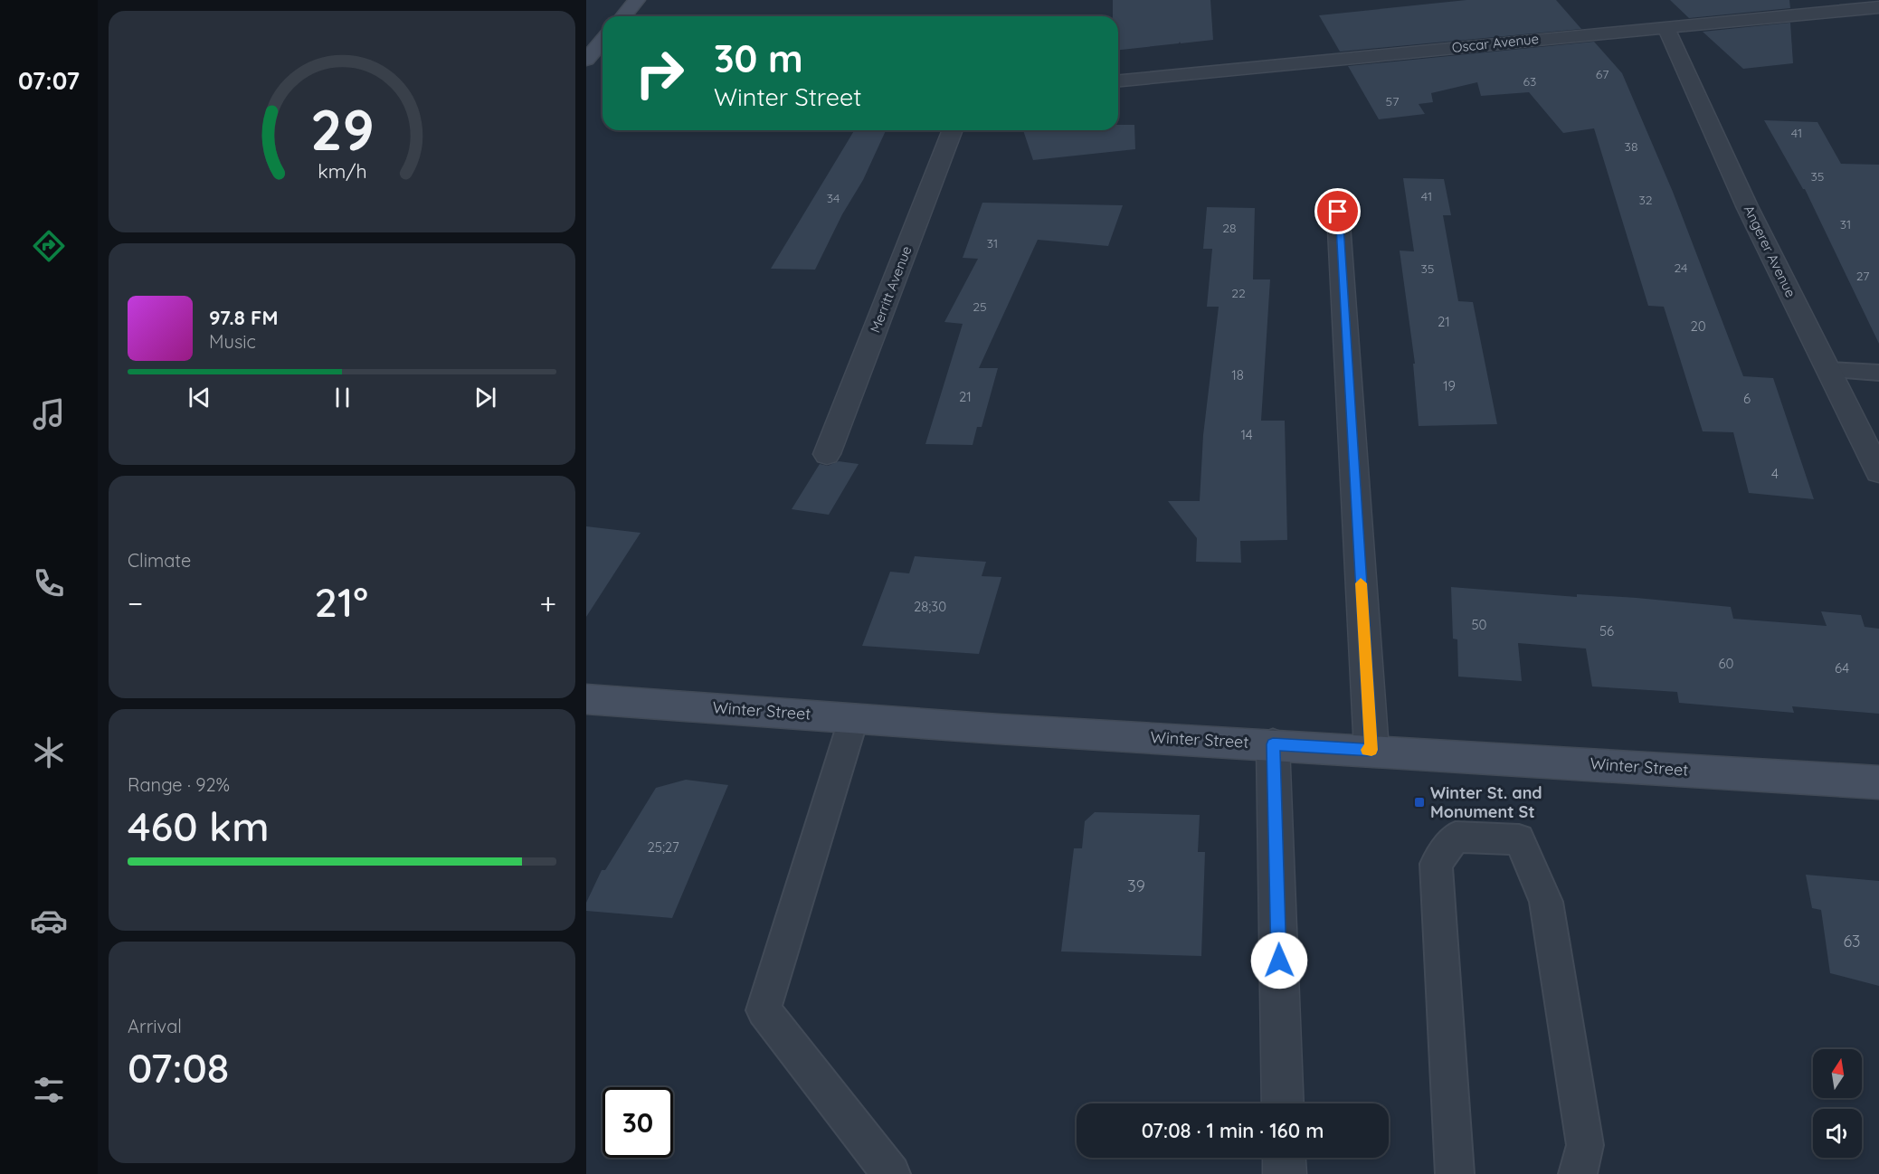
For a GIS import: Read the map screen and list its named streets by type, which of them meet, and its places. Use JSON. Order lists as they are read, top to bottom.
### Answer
{
  "streets": {
    "main road": ["Winter Street"],
    "street": ["Oscar Avenue", "Angerer Avenue", "Merritt Avenue"]
  },
  "crossings": [
    ["Oscar Avenue", "Angerer Avenue"]
  ],
  "places": {
    "transit": ["Winter St. and Monument St"]
  },
  "house_numbers": [
    "67",
    "63",
    "57",
    "41",
    "38",
    "35",
    "41",
    "34",
    "32",
    "31",
    "28",
    "31",
    "24",
    "35",
    "27",
    "22",
    "25",
    "21",
    "20",
    "18",
    "19",
    "21",
    "6",
    "14",
    "4",
    "28;30",
    "50",
    "56",
    "60",
    "64",
    "25;27",
    "39",
    "63"
  ],
  "north": "top",
  "page": {
    "tabs": "07:07",
    "turn": ["30 m", "Winter Street"],
    "song": ["97.8 FM", "Music"],
    "tile": [
      "Climate",
      ["Range · 92%", "460 km"],
      ["Arrival", "07:08"]
    ],
    "heat": ["−", "21°", "+"],
    "limit": "30",
    "trip": "07:08 · 1 min · 160 m",
    "gauge": ["29", "km/h"]
  }
}
